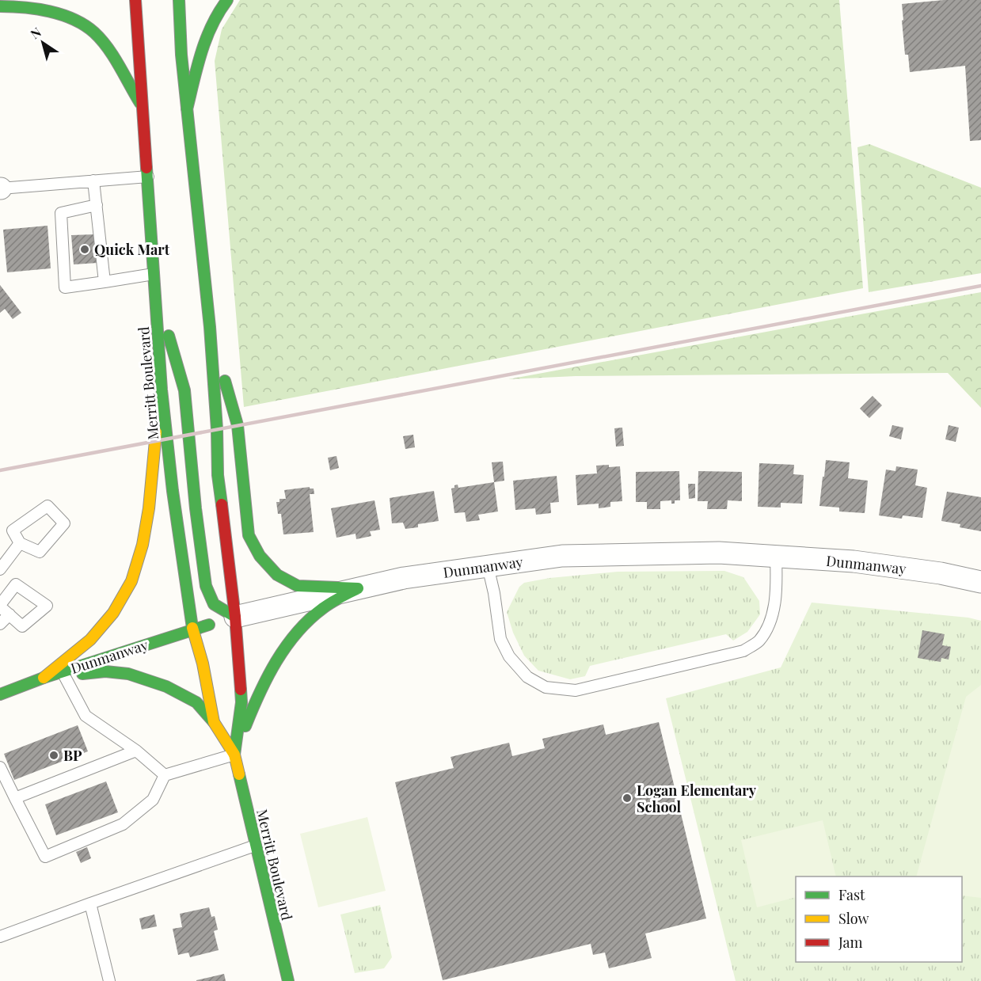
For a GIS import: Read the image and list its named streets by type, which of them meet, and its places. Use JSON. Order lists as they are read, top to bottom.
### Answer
{
  "streets": {
    "main road": ["Merritt Boulevard", "Dunmanway"]
  },
  "crossings": [
    ["Merritt Boulevard", "Dunmanway"]
  ],
  "places": ["Quick Mart", "BP", "Logan Elementary School"],
  "legend": ["Fast", "Slow", "Jam"],
  "north": "top left"
}
